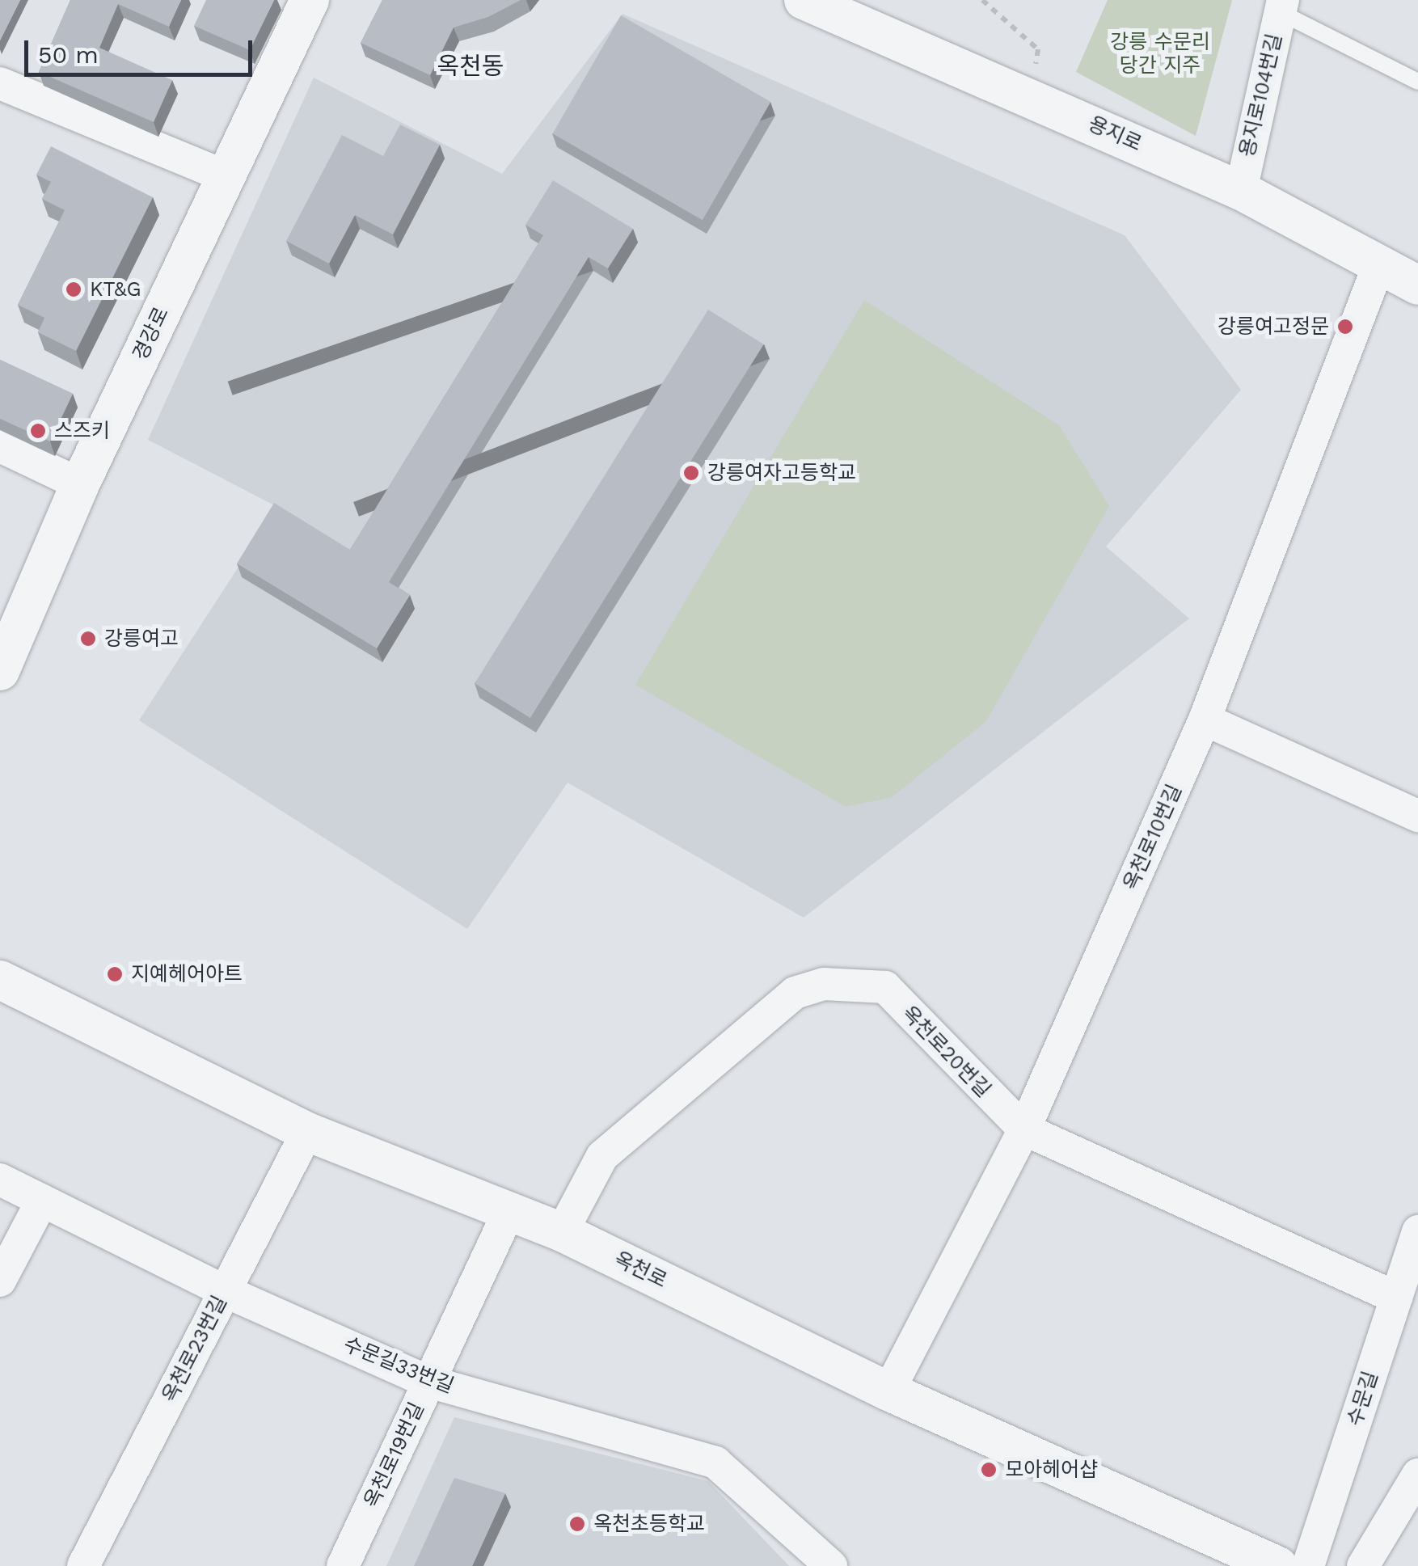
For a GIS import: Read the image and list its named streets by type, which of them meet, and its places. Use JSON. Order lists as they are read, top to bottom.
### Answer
{
  "streets": {
    "street": [
      "용지로104번길",
      "용지로",
      "경강로",
      "옥천로10번길",
      "옥천로20번길",
      "옥천로",
      "옥천로23번길",
      "수문길33번길",
      "수문길",
      "옥천로19번길"
    ]
  },
  "crossings": [
    ["용지로104번길", "용지로"],
    ["용지로", "옥천로10번길"],
    ["옥천로10번길", "옥천로20번길"],
    ["옥천로10번길", "옥천로"],
    ["옥천로20번길", "옥천로"],
    ["옥천로20번길", "수문길"],
    ["옥천로", "옥천로23번길"],
    ["옥천로", "옥천로19번길"],
    ["옥천로23번길", "수문길33번길"],
    ["수문길33번길", "옥천로19번길"]
  ],
  "districts": ["옥천동"],
  "parks": ["강릉 수문리 당간 지주"],
  "places": [
    "KT&G",
    "강릉여고정문",
    "스즈키",
    "강릉여자고등학교",
    "강릉여고",
    "지예헤어아트",
    "모아헤어샵",
    "옥천초등학교"
  ],
  "scale_bar": "50 m"
}
